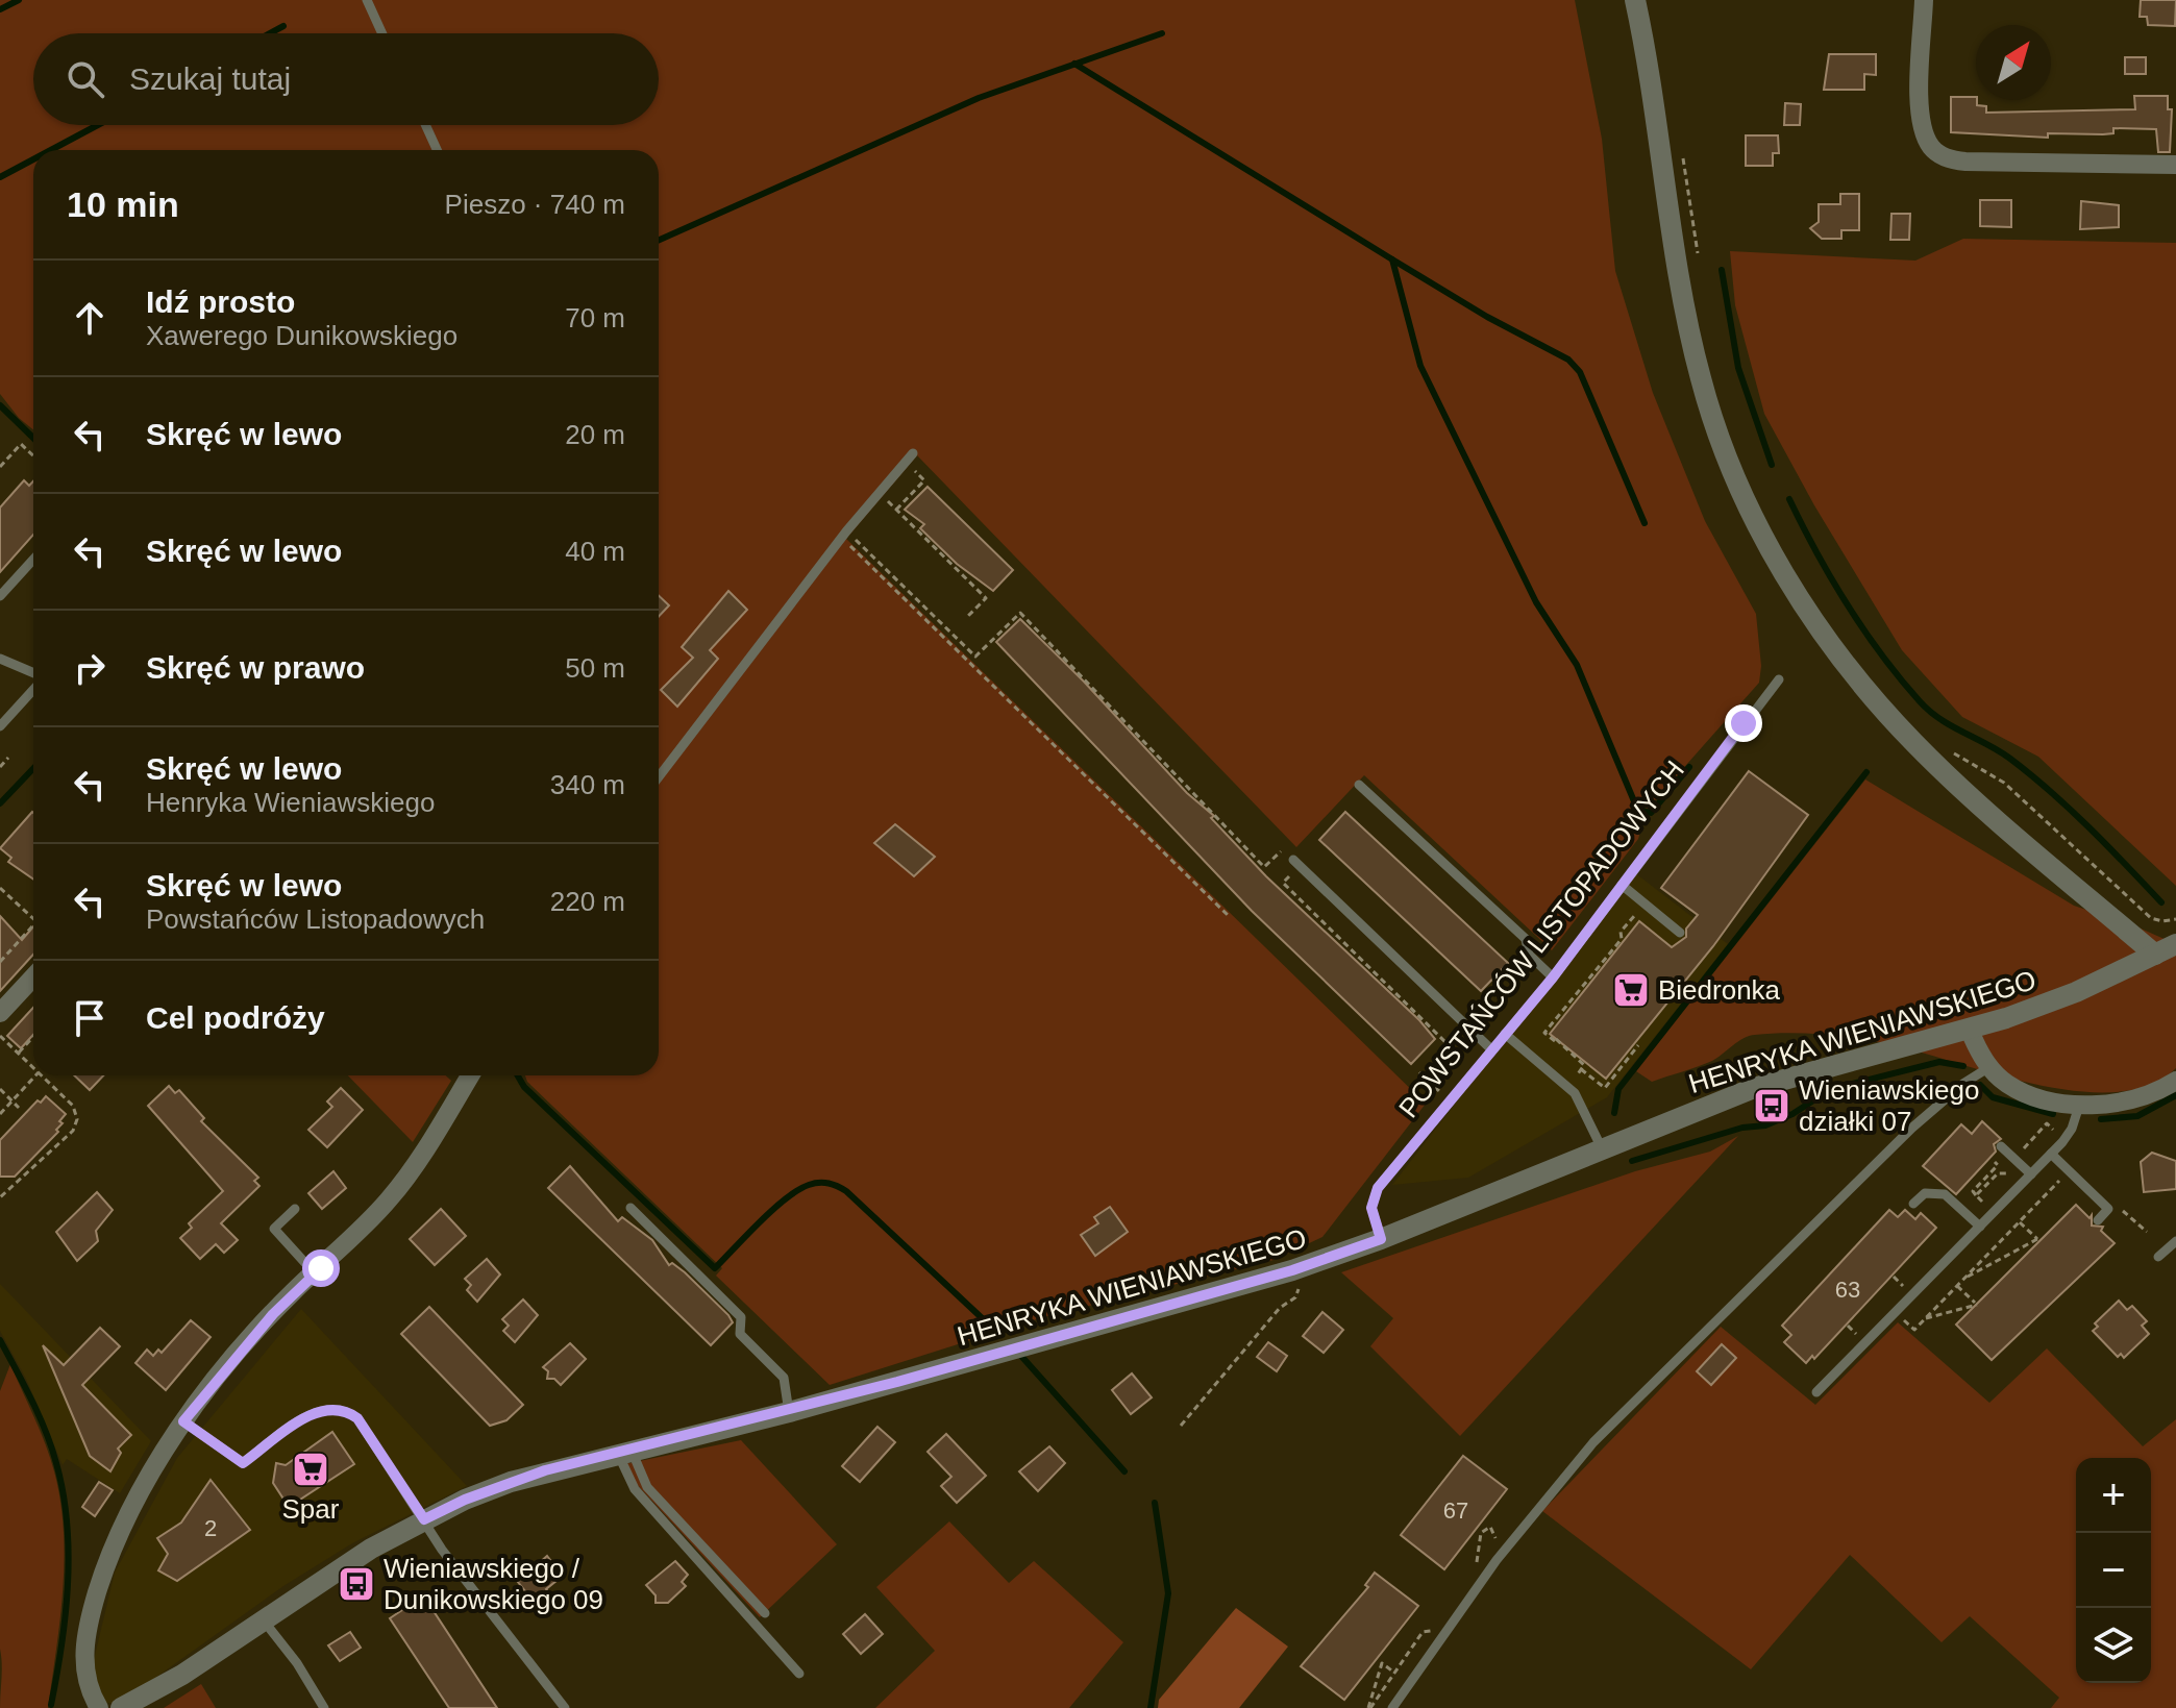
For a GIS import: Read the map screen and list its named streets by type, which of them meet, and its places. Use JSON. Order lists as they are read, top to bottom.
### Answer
{
  "streets": {
    "street": ["HENRYKA WIENIAWSKIEGO"],
    "lane": ["POWSTAŃCÓW LISTOPADOWYCH"]
  },
  "crossings": [
    ["POWSTAŃCÓW LISTOPADOWYCH", "HENRYKA WIENIAWSKIEGO"]
  ],
  "places": {
    "supermarket": ["Biedronka", "Spar"],
    "bus stop": ["Wieniawskiego działki 07", "Wieniawskiego / Dunikowskiego 09"]
  },
  "house_numbers": ["63", "67", "2"],
  "north": "top right",
  "page": {
    "search": "Szukaj tutaj",
    "heading": ["10 min", "Pieszo · 740 m"],
    "list": [
      ["Idź prosto", "Xawerego Dunikowskiego", "70 m"],
      ["Skręć w lewo", "20 m"],
      ["Skręć w lewo", "40 m"],
      ["Skręć w prawo", "50 m"],
      ["Skręć w lewo", "Henryka Wieniawskiego", "340 m"],
      ["Skręć w lewo", "Powstańców Listopadowych", "220 m"],
      "Cel podróży"
    ],
    "map_buttons": ["+", "−"]
  }
}
